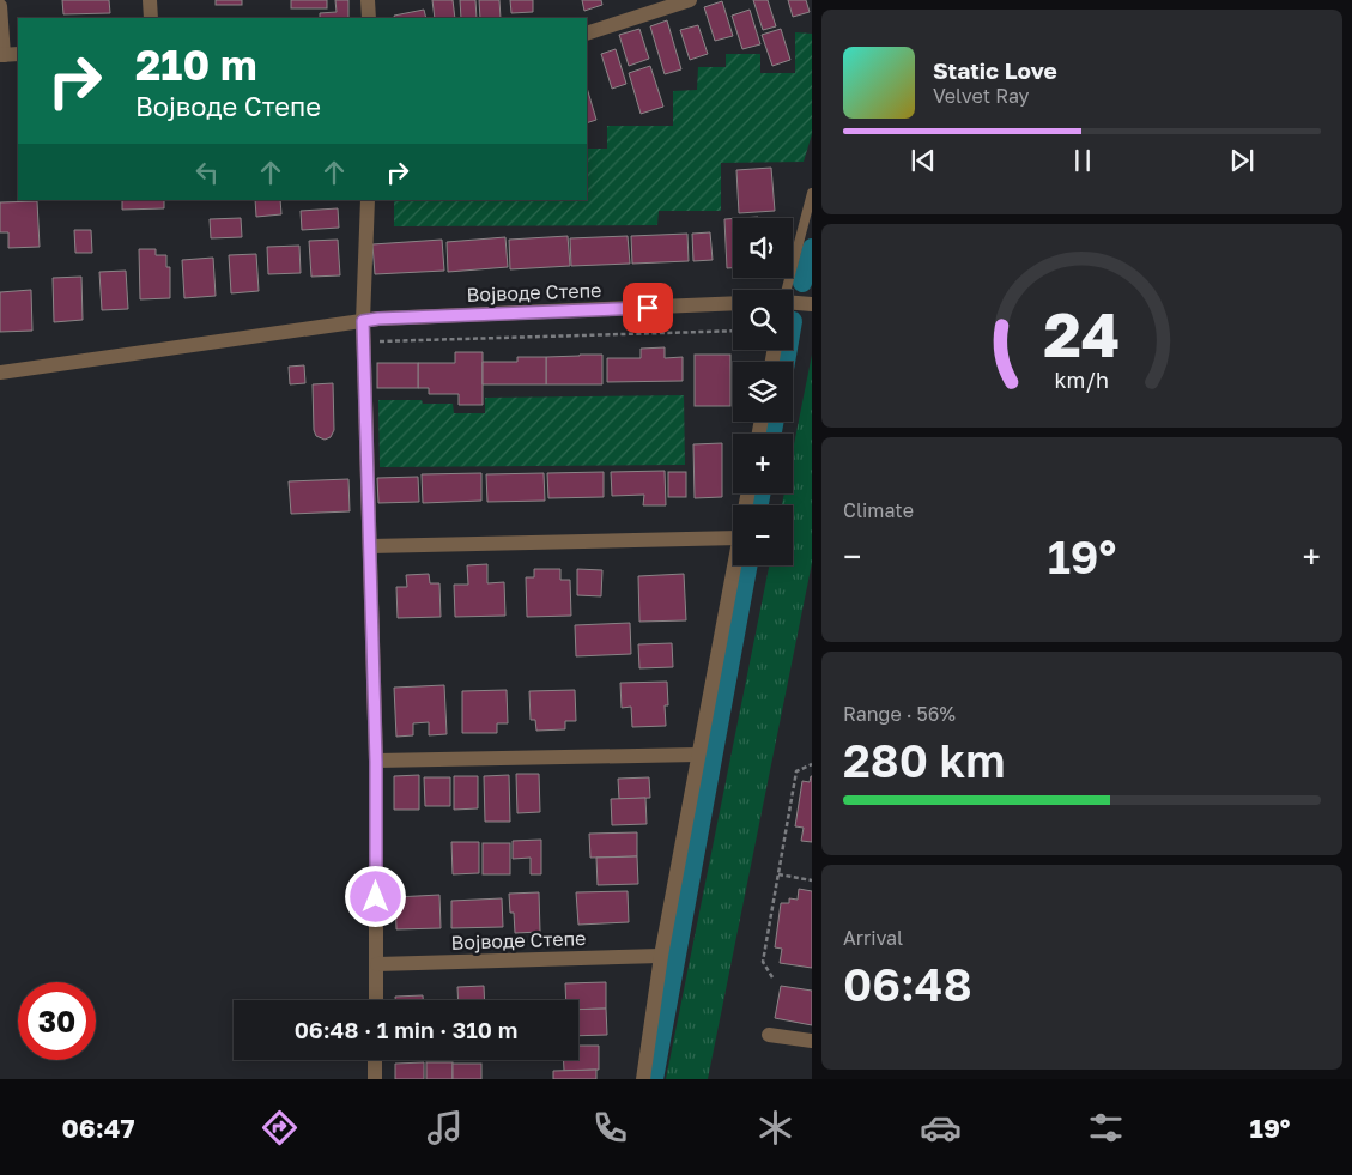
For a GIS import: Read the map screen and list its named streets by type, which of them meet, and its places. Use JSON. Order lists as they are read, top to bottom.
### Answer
{
  "streets": {
    "street": ["Војводе Степе"]
  },
  "page": {
    "turn": ["210 m", "Војводе Степе"],
    "song": ["Static Love", "Velvet Ray"],
    "map_buttons": ["+", "−"],
    "tile": [
      "Climate",
      ["Range · 56%", "280 km"],
      ["Arrival", "06:48"]
    ],
    "heat": ["−", "19°", "+"],
    "limit": "30",
    "trip": "06:48 · 1 min · 310 m",
    "tabs": ["06:47", "19°"],
    "gauge": ["24", "km/h"]
  }
}
